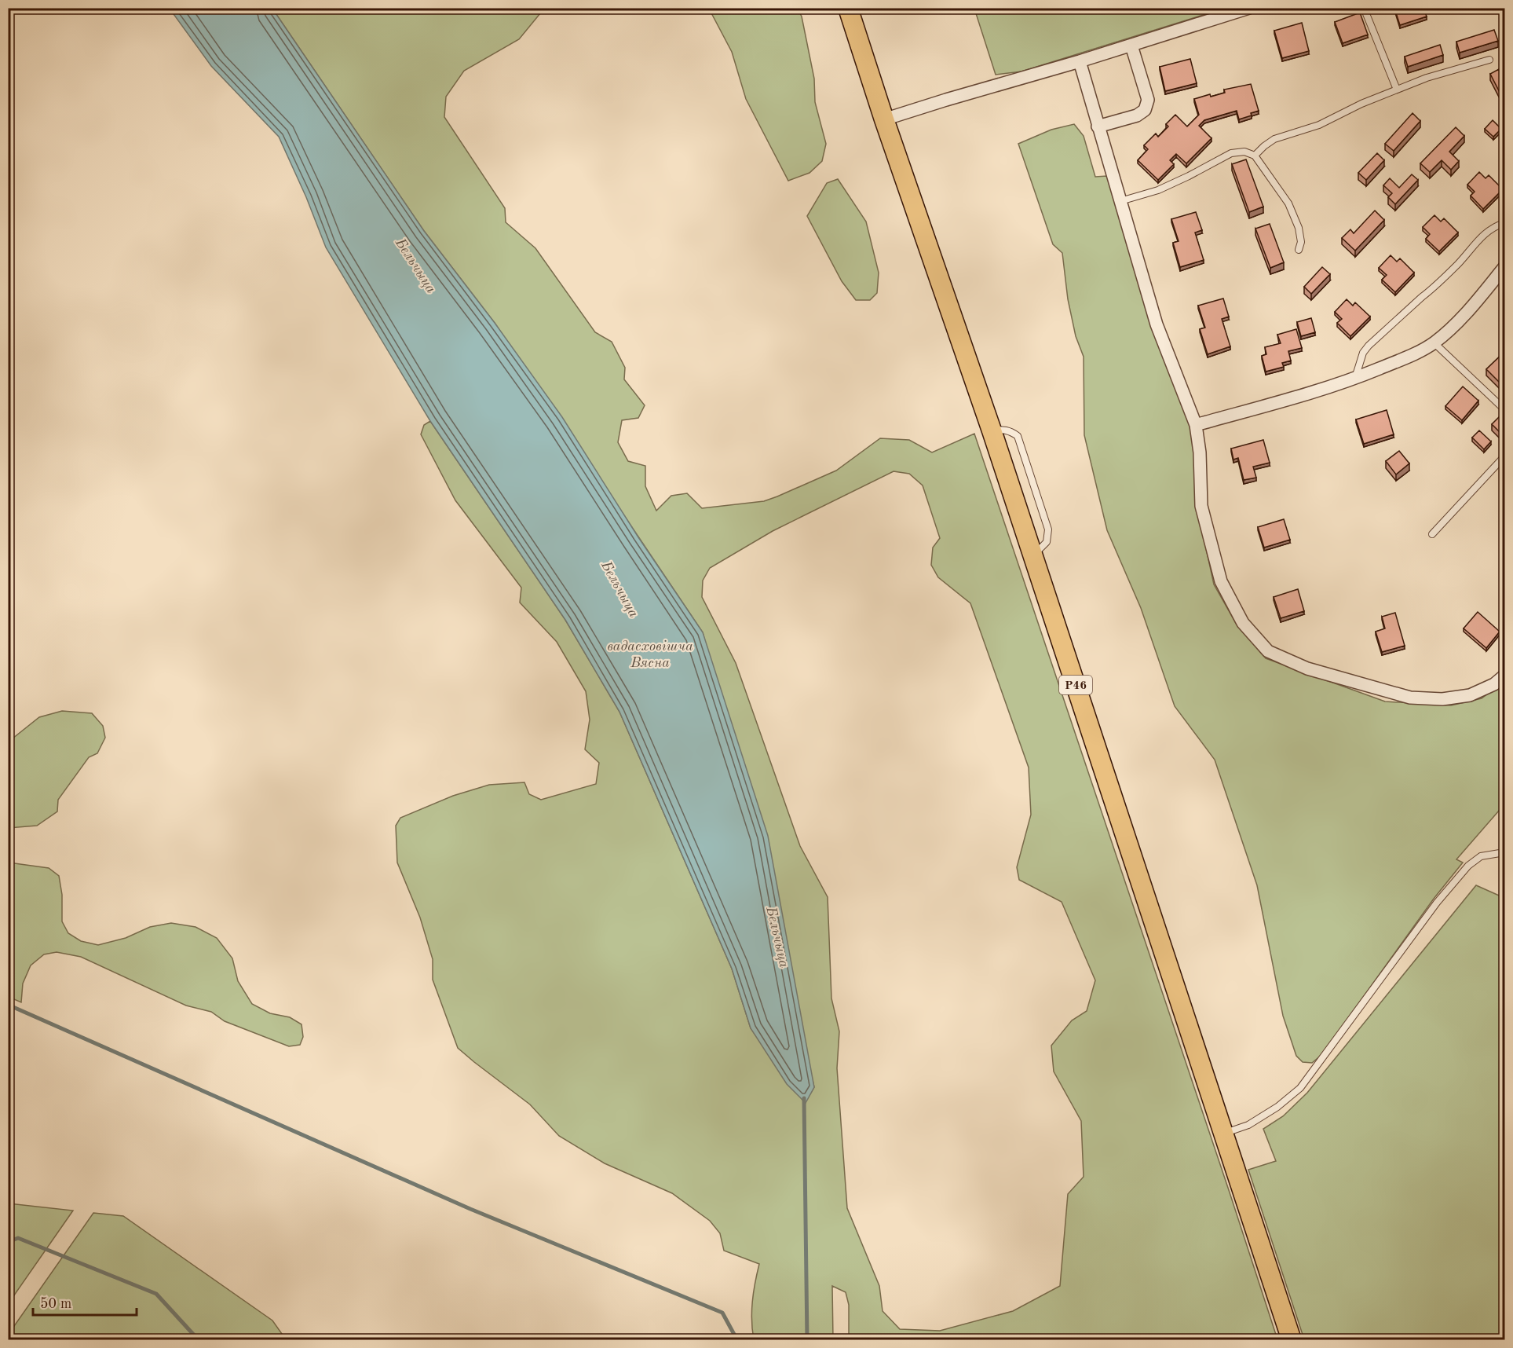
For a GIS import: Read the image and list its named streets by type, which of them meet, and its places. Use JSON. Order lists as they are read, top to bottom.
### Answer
{
  "streets": {
    "main road": ["Р46"]
  },
  "water": ["Бельчыца", "вадасховішча Вясна"],
  "scale_bar": "50 m"
}
